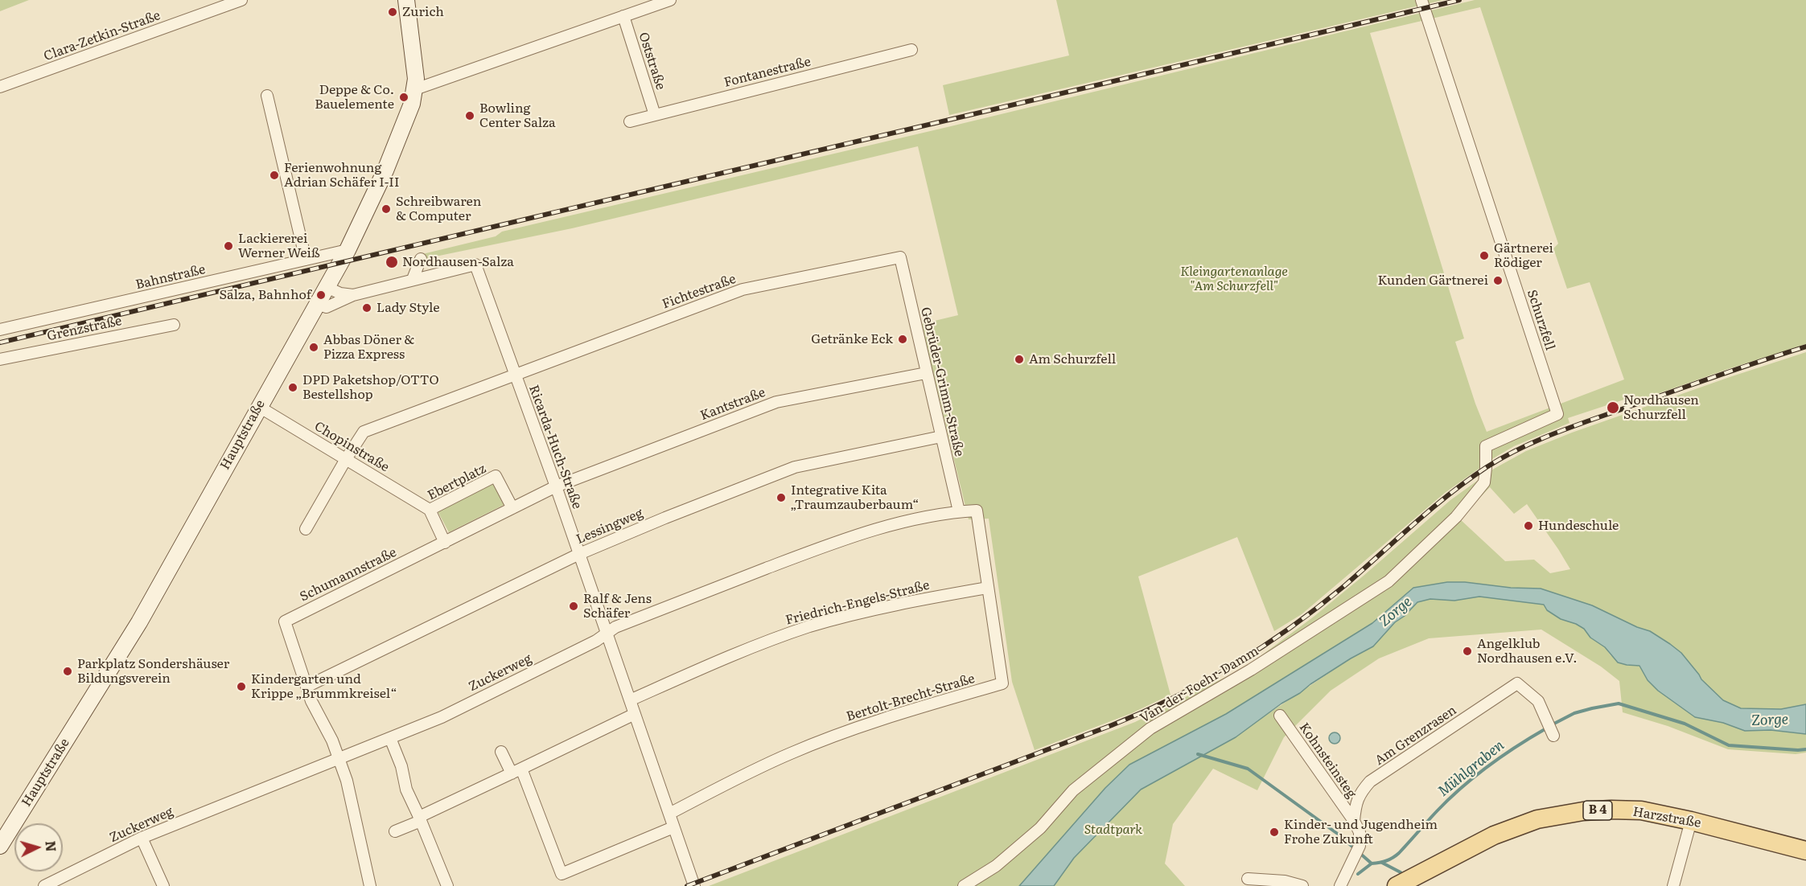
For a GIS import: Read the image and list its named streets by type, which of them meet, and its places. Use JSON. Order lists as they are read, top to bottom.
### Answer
{
  "streets": {
    "main road": ["B 4", "Harzstraße"],
    "street": [
      "Clara-Zetkin-Straße",
      "Oststraße",
      "Fontanestraße",
      "Bahnstraße",
      "Fichtestraße",
      "Schurzfell",
      "Grenzstraße",
      "Gebrüder-Grimm-Straße",
      "Kantstraße",
      "Hauptstraße",
      "Chopinstraße",
      "Ricarda-Huch-Straße",
      "Ebertplatz",
      "Lessingweg",
      "Schumannstraße",
      "Friedrich-Engels-Straße",
      "Zuckerweg",
      "Van-der-Foehr-Damm",
      "Bertolt-Brecht-Straße",
      "Am Grenzrasen",
      "Kohnsteinsteg"
    ]
  },
  "crossings": [
    ["Oststraße", "Fontanestraße"],
    ["Bahnstraße", "Hauptstraße"],
    ["Fichtestraße", "Gebrüder-Grimm-Straße"],
    ["Fichtestraße", "Chopinstraße"],
    ["Fichtestraße", "Ricarda-Huch-Straße"],
    ["Schurzfell", "Van-der-Foehr-Damm"],
    ["Gebrüder-Grimm-Straße", "Kantstraße"],
    ["Gebrüder-Grimm-Straße", "Lessingweg"],
    ["Gebrüder-Grimm-Straße", "Zuckerweg"],
    ["Kantstraße", "Ricarda-Huch-Straße"],
    ["Kantstraße", "Schumannstraße"],
    ["Hauptstraße", "Chopinstraße"],
    ["Chopinstraße", "Ebertplatz"],
    ["Ricarda-Huch-Straße", "Lessingweg"],
    ["Ricarda-Huch-Straße", "Schumannstraße"],
    ["Ricarda-Huch-Straße", "Friedrich-Engels-Straße"],
    ["Ricarda-Huch-Straße", "Zuckerweg"],
    ["Ricarda-Huch-Straße", "Bertolt-Brecht-Straße"],
    ["Ebertplatz", "Schumannstraße"],
    ["Lessingweg", "Schumannstraße"],
    ["Schumannstraße", "Zuckerweg"],
    ["Friedrich-Engels-Straße", "Bertolt-Brecht-Straße"],
    ["Zuckerweg", "Bertolt-Brecht-Straße"],
    ["Am Grenzrasen", "Kohnsteinsteg"]
  ],
  "water": ["Zorge", "Mühlgraben"],
  "parks": ["Kleingartenanlage \"Am Schurzfell\"", "Stadtpark"],
  "places": [
    "Zurich",
    "Deppe & Co. Bauelemente",
    "Bowling Center Salza",
    "Ferienwohnung Adrian Schäfer I-II",
    "Schreibwaren & Computer",
    "Lackiererei Werner Weiß",
    "Gärtnerei Rödiger",
    "Nordhausen-Salza",
    "Kunden Gärtnerei",
    "Salza, Bahnhof",
    "Lady Style",
    "Getränke Eck",
    "Abbas Döner & Pizza Express",
    "Am Schurzfell",
    "DPD Paketshop/OTTO Bestellshop",
    "Nordhausen Schurzfell",
    "Integrative Kita „Traumzauberbaum“",
    "Hundeschule",
    "Ralf & Jens Schäfer",
    "Angelklub Nordhausen e.V.",
    "Parkplatz Sondershäuser Bildungsverein",
    "Kindergarten und Krippe „Brummkreisel“",
    "Kinder- und Jugendheim Frohe Zukunft"
  ],
  "north": "right"
}
